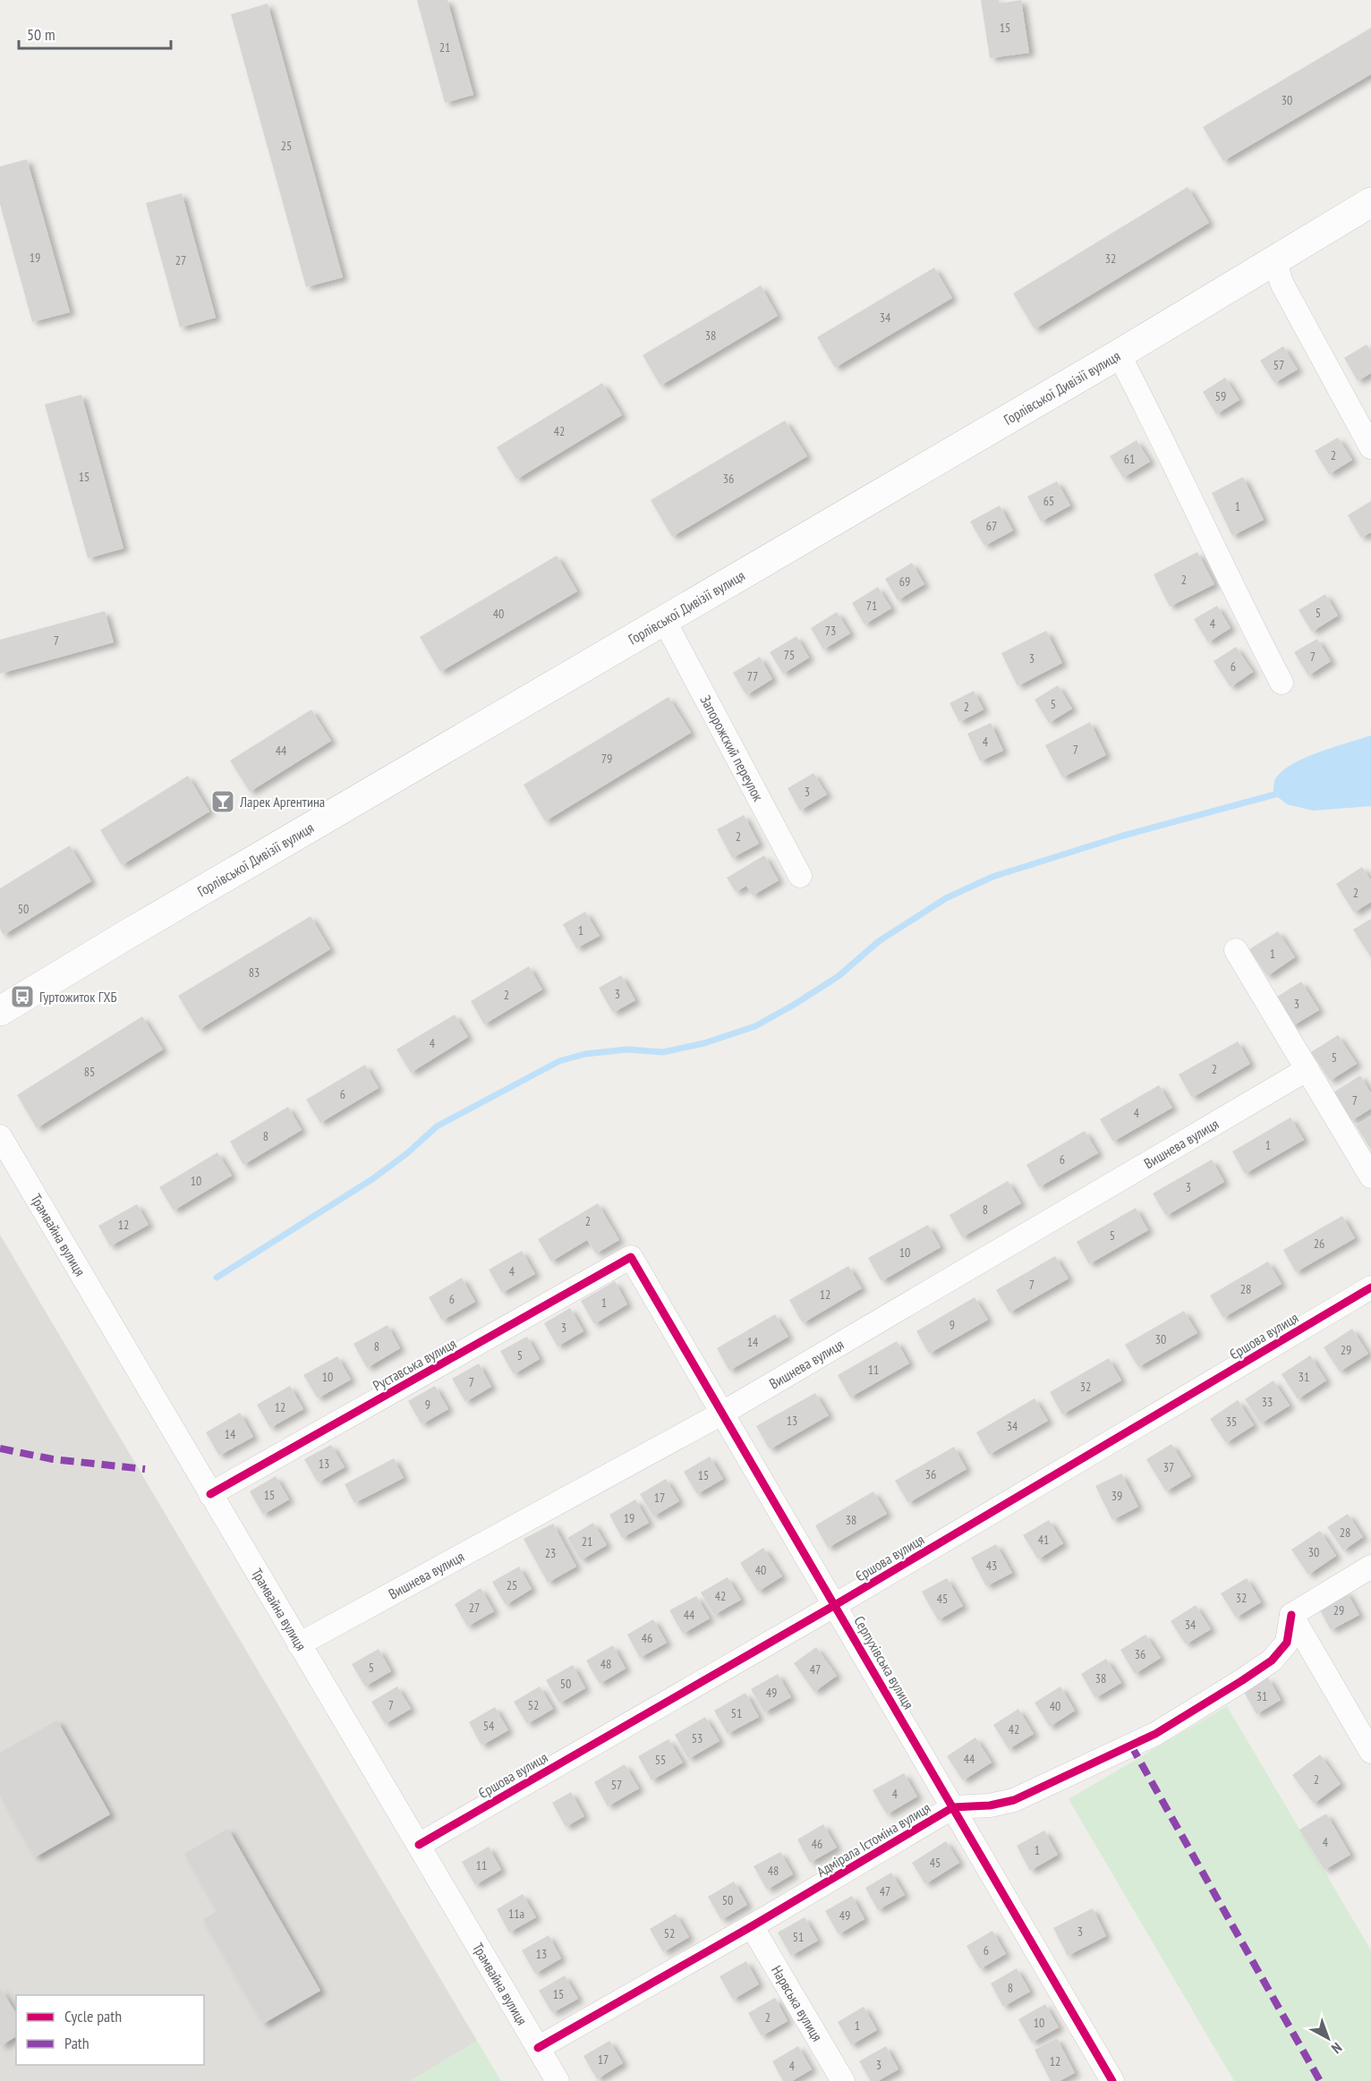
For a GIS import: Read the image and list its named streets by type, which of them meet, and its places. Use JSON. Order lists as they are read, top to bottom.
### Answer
{
  "streets": {
    "main road": ["Горлівської Дивізії вулиця"],
    "street": [
      "Запорожский переулок",
      "Вишнева вулиця",
      "Трамвайна вулиця",
      "Єршова вулиця",
      "Руставська вулиця",
      "Серпухівська вулиця",
      "Адмірала Істоміна вулиця",
      "Нарвська вулиця"
    ]
  },
  "crossings": [
    ["Горлівської Дивізії вулиця", "Запорожский переулок"],
    ["Вишнева вулиця", "Трамвайна вулиця"],
    ["Вишнева вулиця", "Серпухівська вулиця"],
    ["Трамвайна вулиця", "Єршова вулиця"],
    ["Трамвайна вулиця", "Руставська вулиця"],
    ["Трамвайна вулиця", "Адмірала Істоміна вулиця"],
    ["Єршова вулиця", "Серпухівська вулиця"],
    ["Руставська вулиця", "Серпухівська вулиця"],
    ["Серпухівська вулиця", "Адмірала Істоміна вулиця"],
    ["Адмірала Істоміна вулиця", "Нарвська вулиця"]
  ],
  "places": {
    "bar": ["Ларек Аргентина"],
    "bus stop": ["Гуртожиток ГХБ"]
  },
  "house_numbers": [
    "15",
    "21",
    "30",
    "25",
    "19",
    "32",
    "27",
    "34",
    "38",
    "57",
    "59",
    "42",
    "2",
    "61",
    "15",
    "36",
    "65",
    "1",
    "67",
    "2",
    "69",
    "71",
    "5",
    "40",
    "4",
    "73",
    "7",
    "75",
    "7",
    "3",
    "6",
    "77",
    "5",
    "2",
    "4",
    "7",
    "44",
    "79",
    "3",
    "2",
    "2",
    "50",
    "1",
    "1",
    "83",
    "3",
    "2",
    "3",
    "4",
    "5",
    "2",
    "85",
    "6",
    "7",
    "4",
    "8",
    "1",
    "6",
    "10",
    "3",
    "8",
    "2",
    "12",
    "5",
    "26",
    "10",
    "4",
    "7",
    "28",
    "12",
    "6",
    "1",
    "9",
    "3",
    "30",
    "14",
    "8",
    "29",
    "5",
    "11",
    "10",
    "31",
    "7",
    "32",
    "33",
    "9",
    "12",
    "13",
    "35",
    "34",
    "14",
    "13",
    "37",
    "36",
    "15",
    "15",
    "39",
    "17",
    "19",
    "38",
    "28",
    "41",
    "21",
    "30",
    "23",
    "43",
    "40",
    "25",
    "42",
    "32",
    "45",
    "27",
    "29",
    "44",
    "34",
    "46",
    "36",
    "48",
    "5",
    "47",
    "38",
    "50",
    "49",
    "31",
    "7",
    "52",
    "40",
    "51",
    "54",
    "42",
    "53",
    "44",
    "55",
    "2",
    "57",
    "4",
    "4",
    "46",
    "1",
    "45",
    "11",
    "48",
    "47",
    "50",
    "11а",
    "49",
    "3",
    "52",
    "51",
    "6",
    "13",
    "8",
    "15",
    "2",
    "10",
    "1",
    "17",
    "12",
    "3",
    "4"
  ],
  "legend": ["Cycle path", "Path"],
  "scale_bar": "50 m",
  "north": "bottom right"
}
